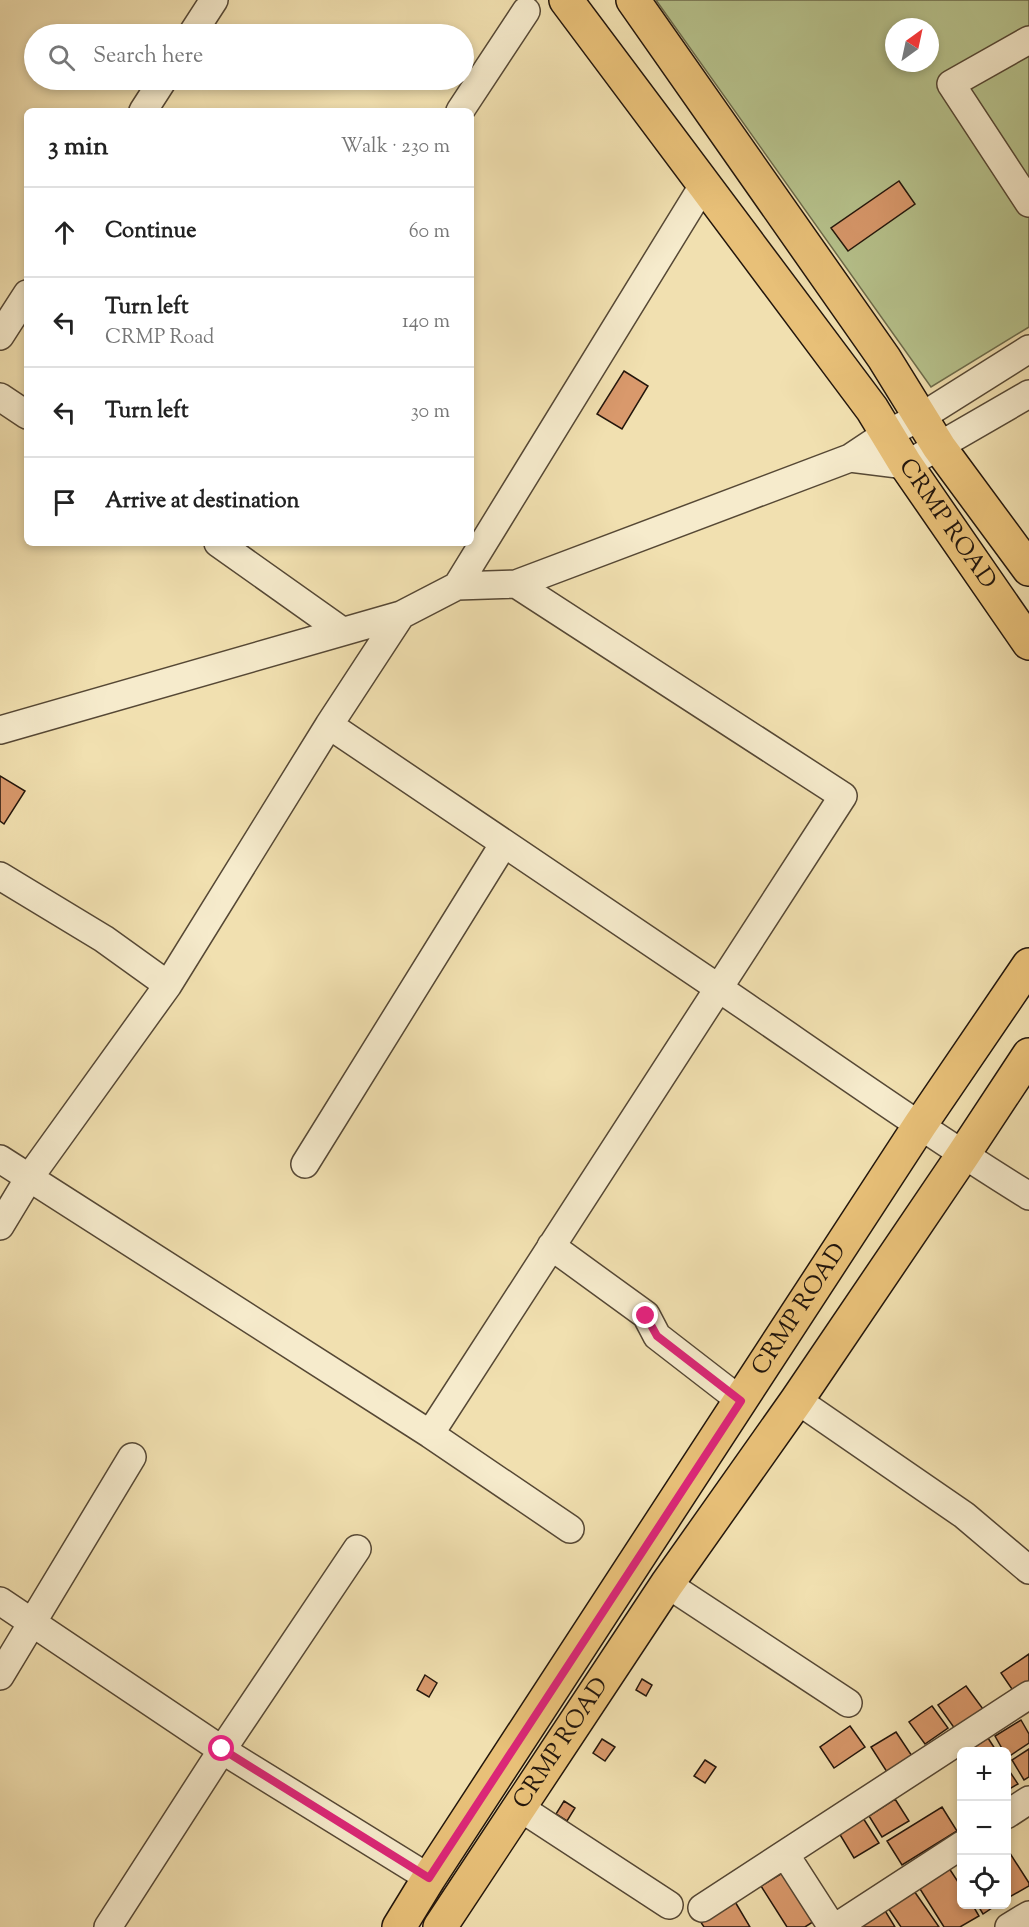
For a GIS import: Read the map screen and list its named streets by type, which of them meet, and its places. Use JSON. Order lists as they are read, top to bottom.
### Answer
{
  "streets": {
    "main road": ["CRMP ROAD"]
  },
  "north": "top right",
  "page": {
    "search": "Search here",
    "heading": ["3 min", "Walk · 230 m"],
    "list": [
      ["Continue", "60 m"],
      ["Turn left", "CRMP Road", "140 m"],
      ["Turn left", "30 m"],
      "Arrive at destination"
    ],
    "map_buttons": ["+", "−"]
  }
}
